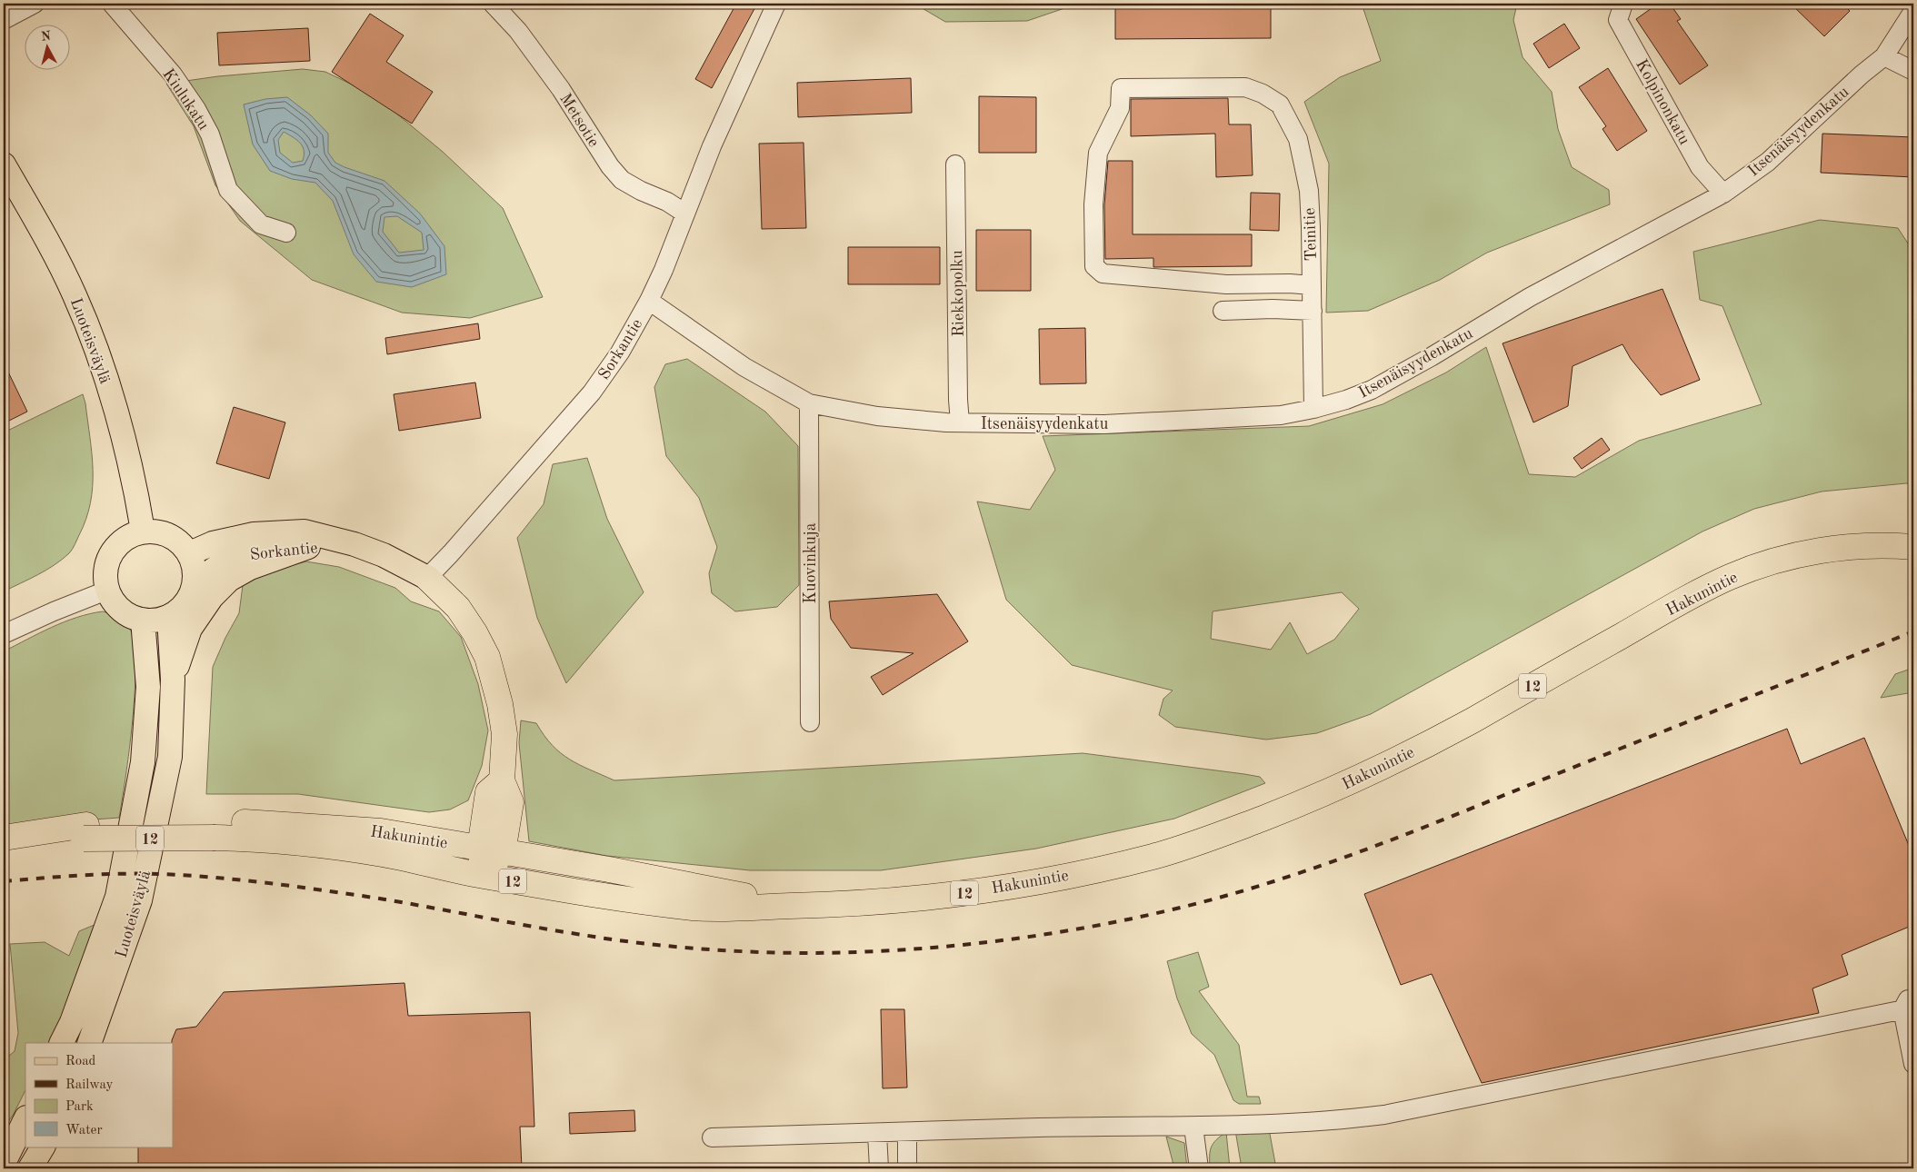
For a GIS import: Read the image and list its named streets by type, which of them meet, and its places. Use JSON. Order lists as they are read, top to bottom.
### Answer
{
  "streets": {
    "highway": ["Hakunintie", "12"],
    "main road": ["Luoteisväylä", "Sorkantie"],
    "street": [
      "Kiulukatu",
      "Kolpinonkatu",
      "Metsotie",
      "Itsenäisyydenkatu",
      "Teinitie",
      "Riekkopolku",
      "Kuovinkuja"
    ]
  },
  "crossings": [
    ["Kolpinonkatu", "Itsenäisyydenkatu"],
    ["Metsotie", "Sorkantie"],
    ["Itsenäisyydenkatu", "Teinitie"],
    ["Itsenäisyydenkatu", "Riekkopolku"],
    ["Itsenäisyydenkatu", "Sorkantie"],
    ["Itsenäisyydenkatu", "Kuovinkuja"],
    ["Luoteisväylä", "Sorkantie"]
  ],
  "legend": [
    "Road",
    "Railway",
    "Park",
    "Water"
  ],
  "north": "top"
}
